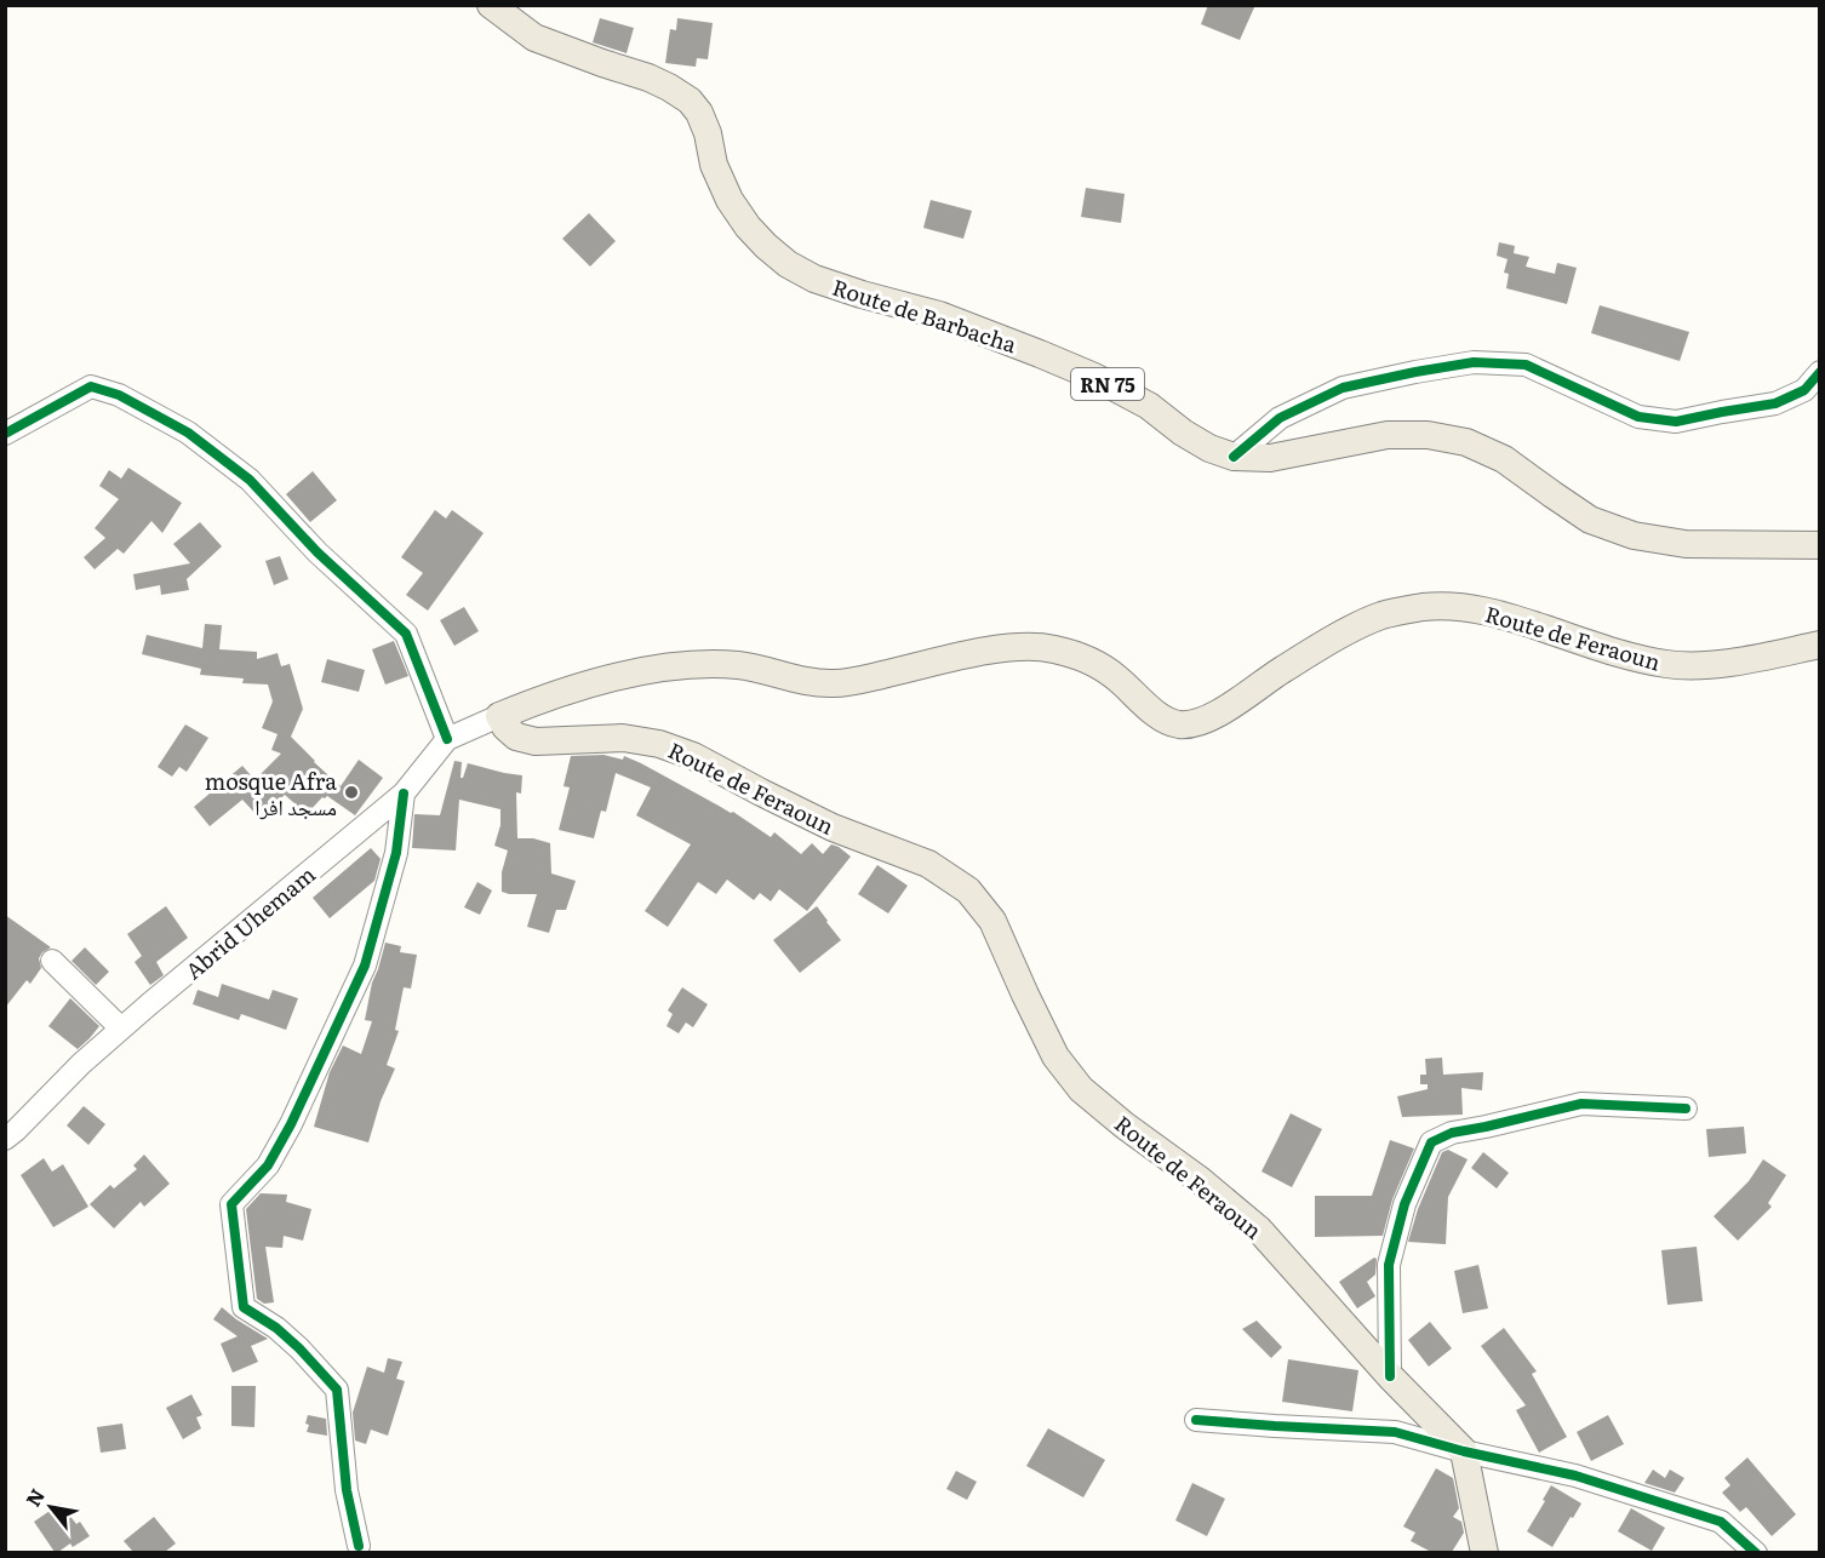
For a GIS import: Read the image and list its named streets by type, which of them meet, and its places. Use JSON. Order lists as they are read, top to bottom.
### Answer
{
  "streets": {
    "main road": ["Route de Barbacha", "RN 75", "Route de Feraoun"],
    "street": ["Abrid Uhemam"]
  },
  "crossings": [
    ["Route de Feraoun", "Abrid Uhemam"]
  ],
  "places": ["mosque Afra مسجد افرا"],
  "north": "top left"
}
